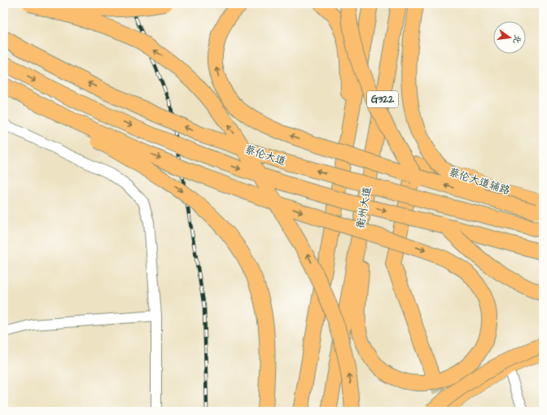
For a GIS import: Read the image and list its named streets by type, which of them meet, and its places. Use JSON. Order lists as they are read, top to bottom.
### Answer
{
  "streets": {
    "highway": ["G322", "蔡伦大道", "衡州大道"],
    "main road": ["蔡伦大道辅路"]
  },
  "north": "right"
}
